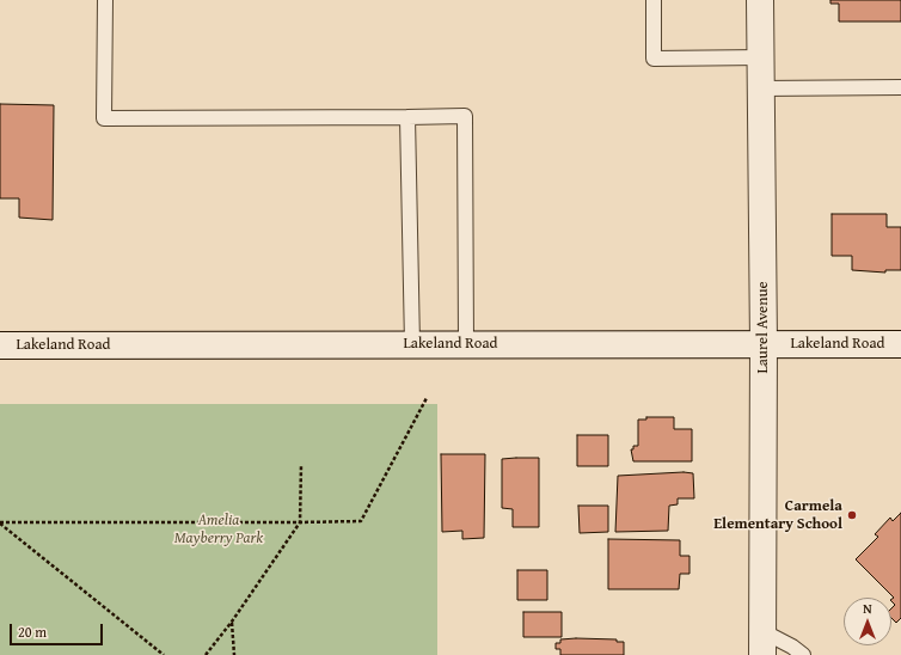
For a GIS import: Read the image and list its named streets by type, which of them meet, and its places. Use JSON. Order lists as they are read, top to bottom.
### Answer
{
  "streets": {
    "street": ["Laurel Avenue", "Lakeland Road"]
  },
  "crossings": [
    ["Laurel Avenue", "Lakeland Road"]
  ],
  "parks": ["Amelia Mayberry Park"],
  "places": ["Carmela Elementary School"],
  "scale_bar": "20 m",
  "north": "top"
}
